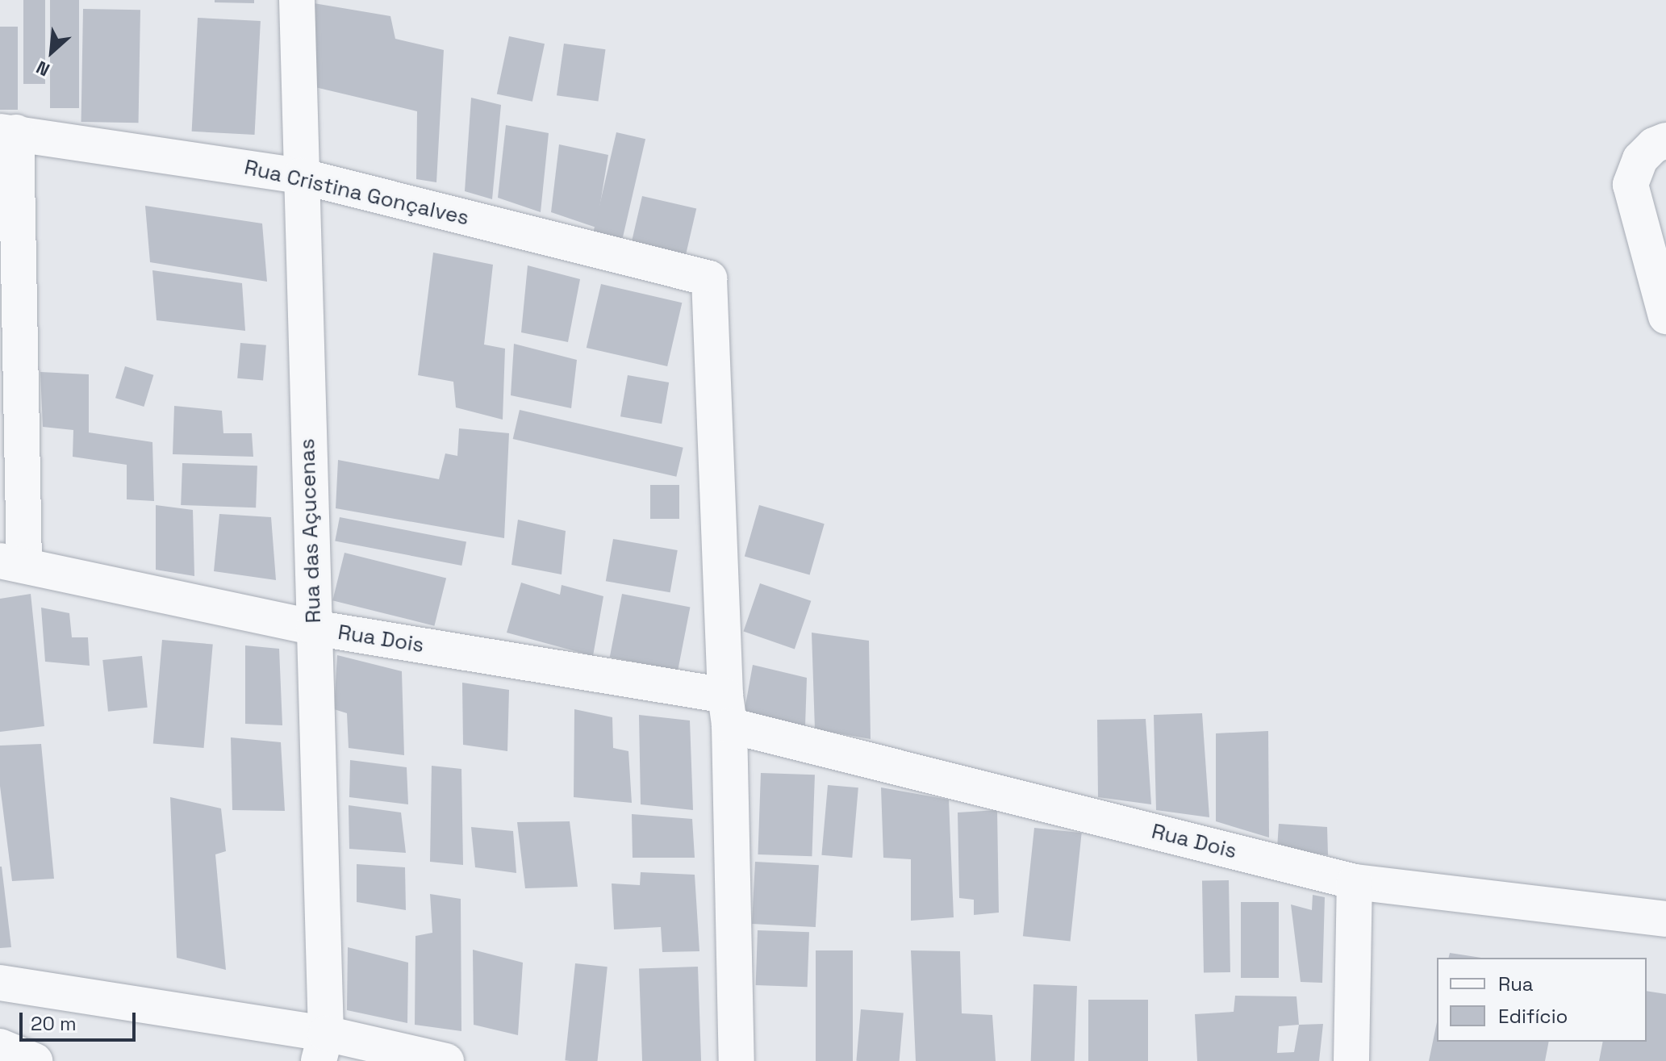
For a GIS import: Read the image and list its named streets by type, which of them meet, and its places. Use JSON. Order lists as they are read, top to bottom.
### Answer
{
  "streets": {
    "street": ["Rua Cristina Gonçalves", "Rua das Açucenas", "Rua Dois"]
  },
  "crossings": [
    ["Rua Cristina Gonçalves", "Rua das Açucenas"],
    ["Rua Cristina Gonçalves", "Rua Dois"],
    ["Rua das Açucenas", "Rua Dois"]
  ],
  "legend": ["Rua", "Edifício"],
  "scale_bar": "20 m",
  "north": "bottom left"
}
